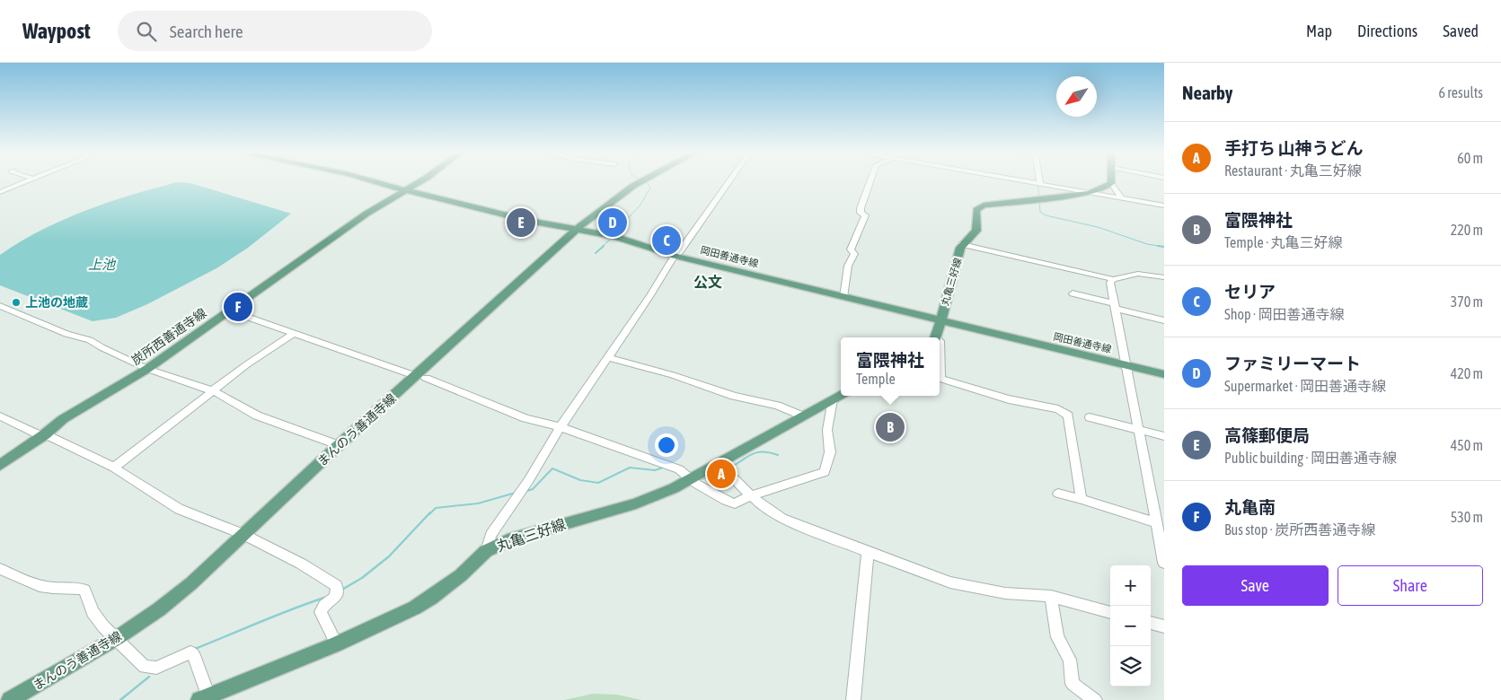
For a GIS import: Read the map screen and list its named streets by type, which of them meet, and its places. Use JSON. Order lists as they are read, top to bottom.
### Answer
{
  "streets": {
    "main road": [
      "岡田善通寺線",
      "丸亀三好線",
      "炭所西善通寺線",
      "まんのう善通寺線"
    ]
  },
  "crossings": [
    ["岡田善通寺線", "丸亀三好線"],
    ["岡田善通寺線", "炭所西善通寺線"],
    ["岡田善通寺線", "まんのう善通寺線"]
  ],
  "districts": ["公文"],
  "water": ["上池"],
  "places": ["上池の地蔵"],
  "north": "bottom left",
  "page": {
    "header": "Waypost",
    "search": "Search here",
    "nav": ["Map", "Directions", "Saved"],
    "heading": ["Nearby", "6 results"],
    "list": [
      {
        "mark": "A",
        "name": "手打ち 山神うどん",
        "note": "Restaurant · 丸亀三好線",
        "value": "60 m"
      },
      {
        "mark": "B",
        "name": "富隈神社",
        "note": "Temple · 丸亀三好線",
        "value": "220 m"
      },
      {
        "mark": "C",
        "name": "セリア",
        "note": "Shop · 岡田善通寺線",
        "value": "370 m"
      },
      {
        "mark": "D",
        "name": "ファミリーマート",
        "note": "Supermarket · 岡田善通寺線",
        "value": "420 m"
      },
      {
        "mark": "E",
        "name": "高篠郵便局",
        "note": "Public building · 岡田善通寺線",
        "value": "450 m"
      },
      {
        "mark": "F",
        "name": "丸亀南",
        "note": "Bus stop · 炭所西善通寺線",
        "value": "530 m"
      }
    ],
    "pins": [
      "D",
      "E",
      "C",
      "F",
      "B",
      "A"
    ],
    "popup": ["富隈神社", "Temple"],
    "buttons": ["Save", "Share"],
    "map_buttons": ["+", "−"]
  }
}
